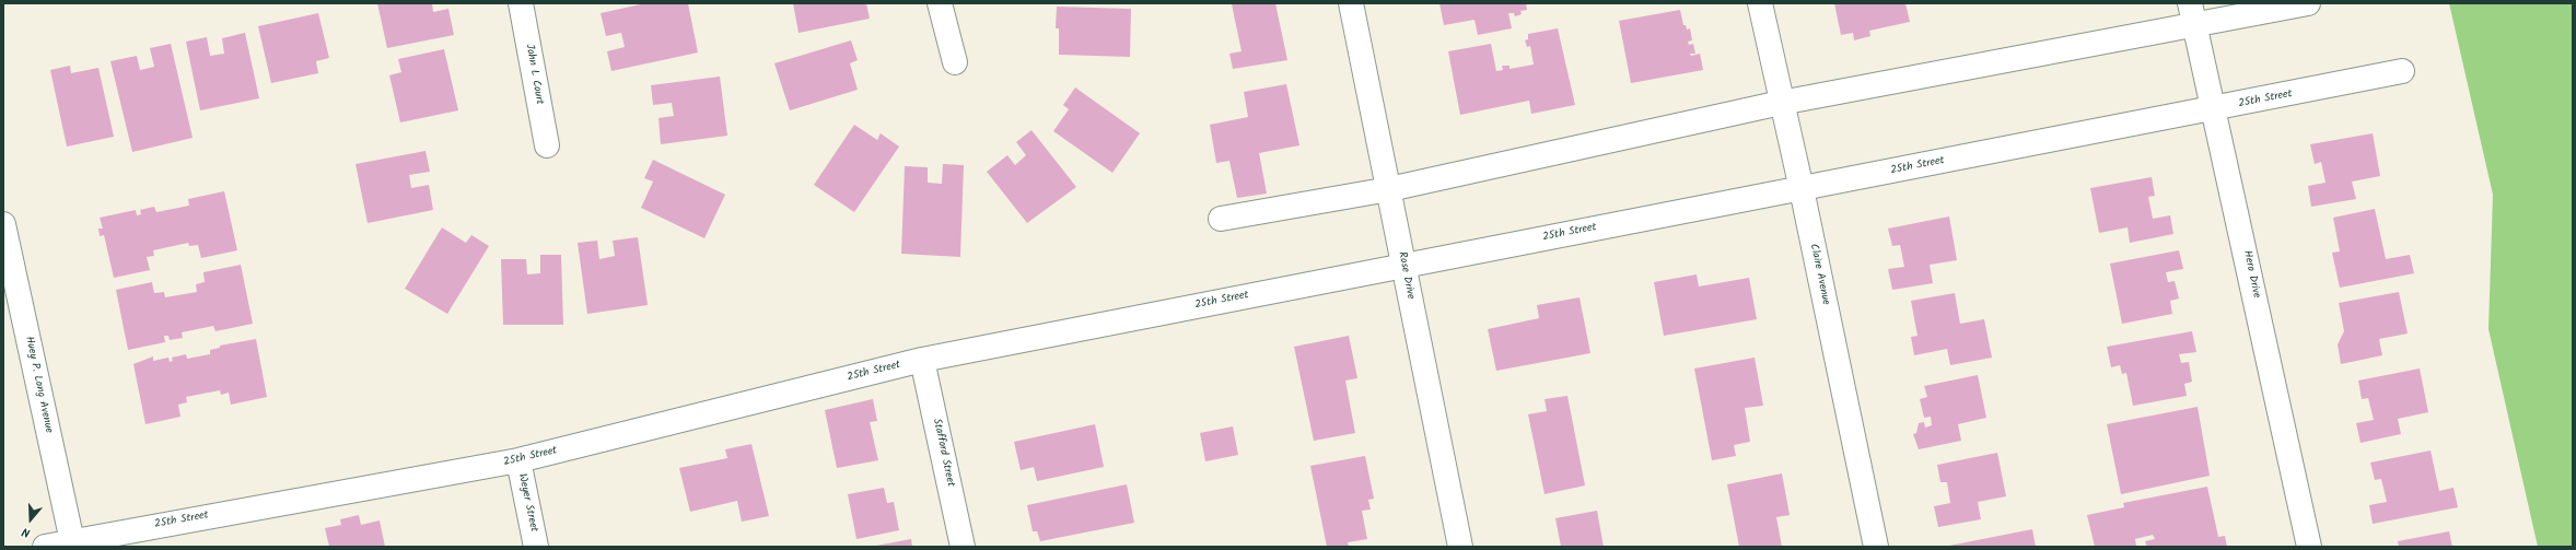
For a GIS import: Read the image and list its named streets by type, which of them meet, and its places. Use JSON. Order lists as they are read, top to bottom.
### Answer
{
  "streets": {
    "street": [
      "John L Court",
      "25th Street",
      "Claire Avenue",
      "Hero Drive",
      "Rose Drive",
      "Huey P. Long Avenue",
      "Stafford Street",
      "Weyer Street"
    ]
  },
  "crossings": [
    ["25th Street", "Claire Avenue"],
    ["25th Street", "Hero Drive"],
    ["25th Street", "Rose Drive"],
    ["25th Street", "Huey P. Long Avenue"],
    ["25th Street", "Stafford Street"],
    ["25th Street", "Weyer Street"]
  ],
  "north": "bottom"
}
